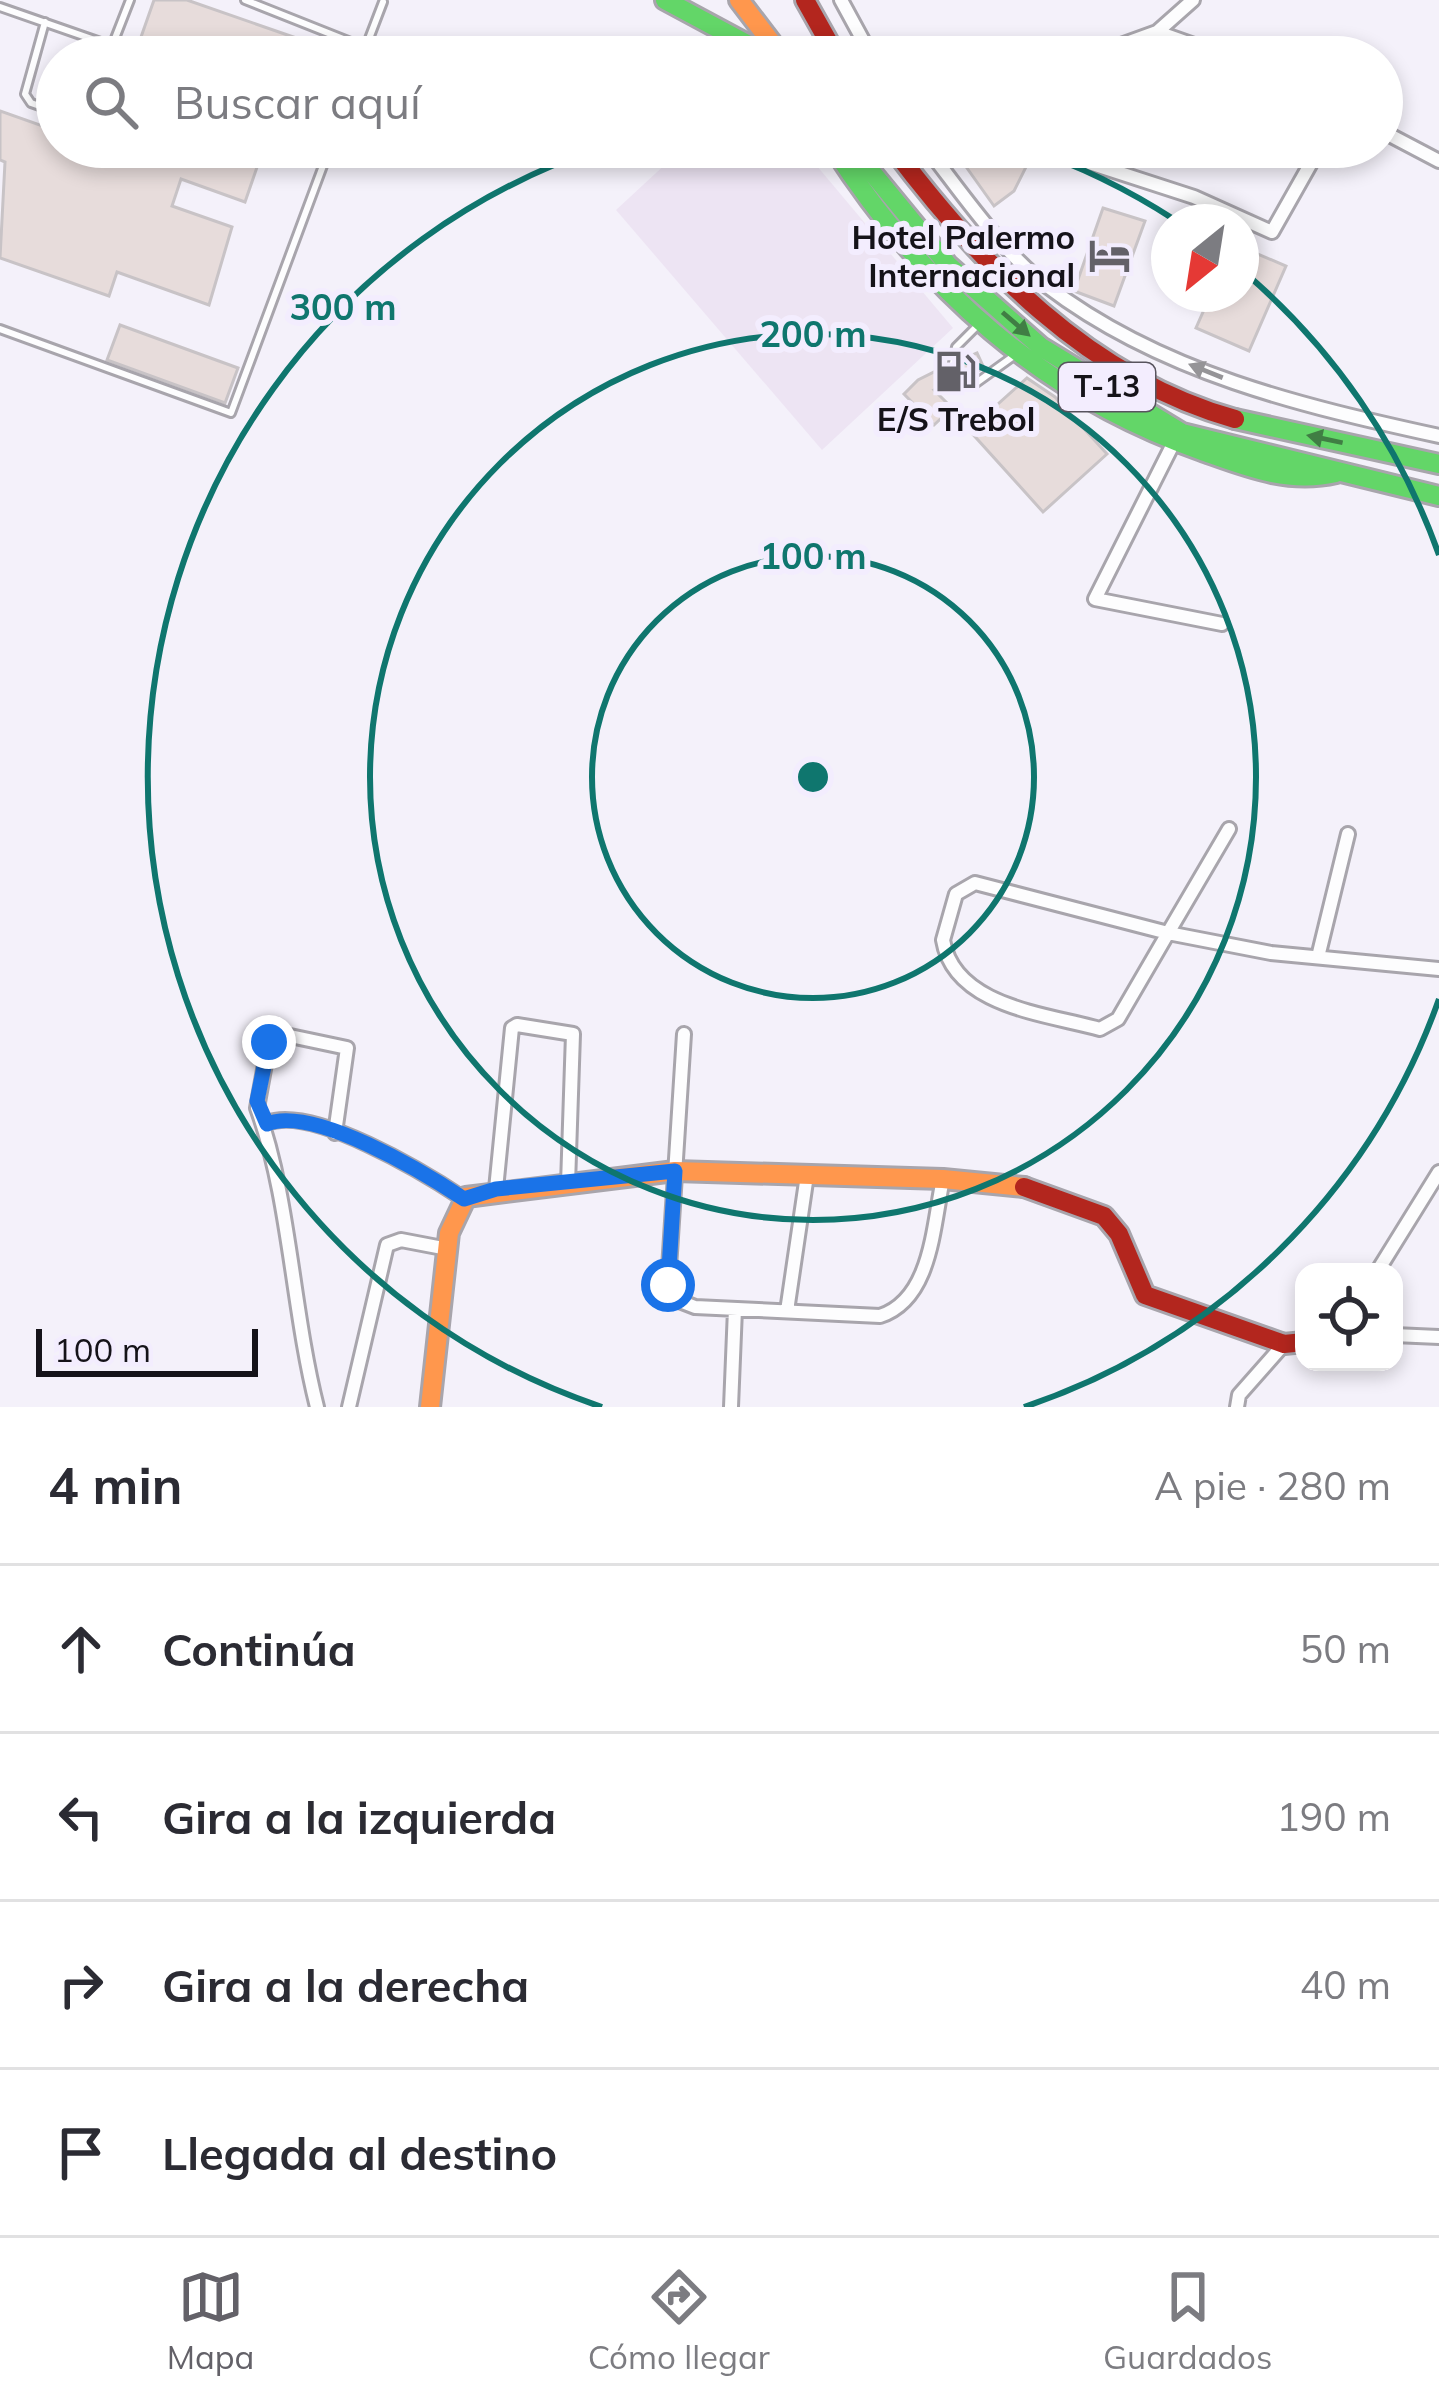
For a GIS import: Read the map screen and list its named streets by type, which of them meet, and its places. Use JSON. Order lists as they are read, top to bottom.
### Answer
{
  "streets": {
    "main road": ["T-13"]
  },
  "places": {
    "hotel": ["Hotel Palermo Internacional"],
    "fuel station": ["E/S Trebol"]
  },
  "scale_bar": "100 m",
  "north": "bottom left",
  "page": {
    "search": "Buscar aquí",
    "scale": "100 m",
    "heading": ["4 min", "A pie · 280 m"],
    "list": [
      ["Continúa", "50 m"],
      ["Gira a la izquierda", "190 m"],
      ["Gira a la derecha", "40 m"],
      "Llegada al destino"
    ],
    "nav": ["Mapa", "Cómo llegar", "Guardados"]
  },
  "rings": ["300 m", "200 m", "100 m"]
}
